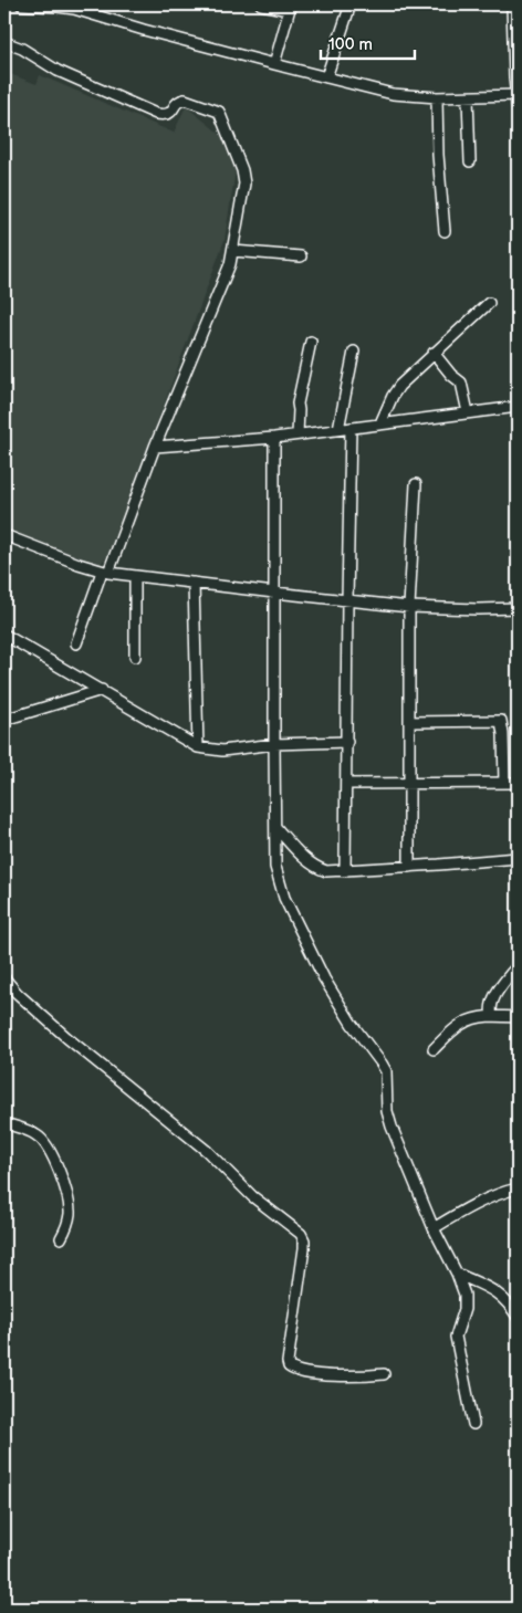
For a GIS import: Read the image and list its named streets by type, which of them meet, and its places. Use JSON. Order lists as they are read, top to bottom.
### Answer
{
  "scale_bar": "100 m"
}
